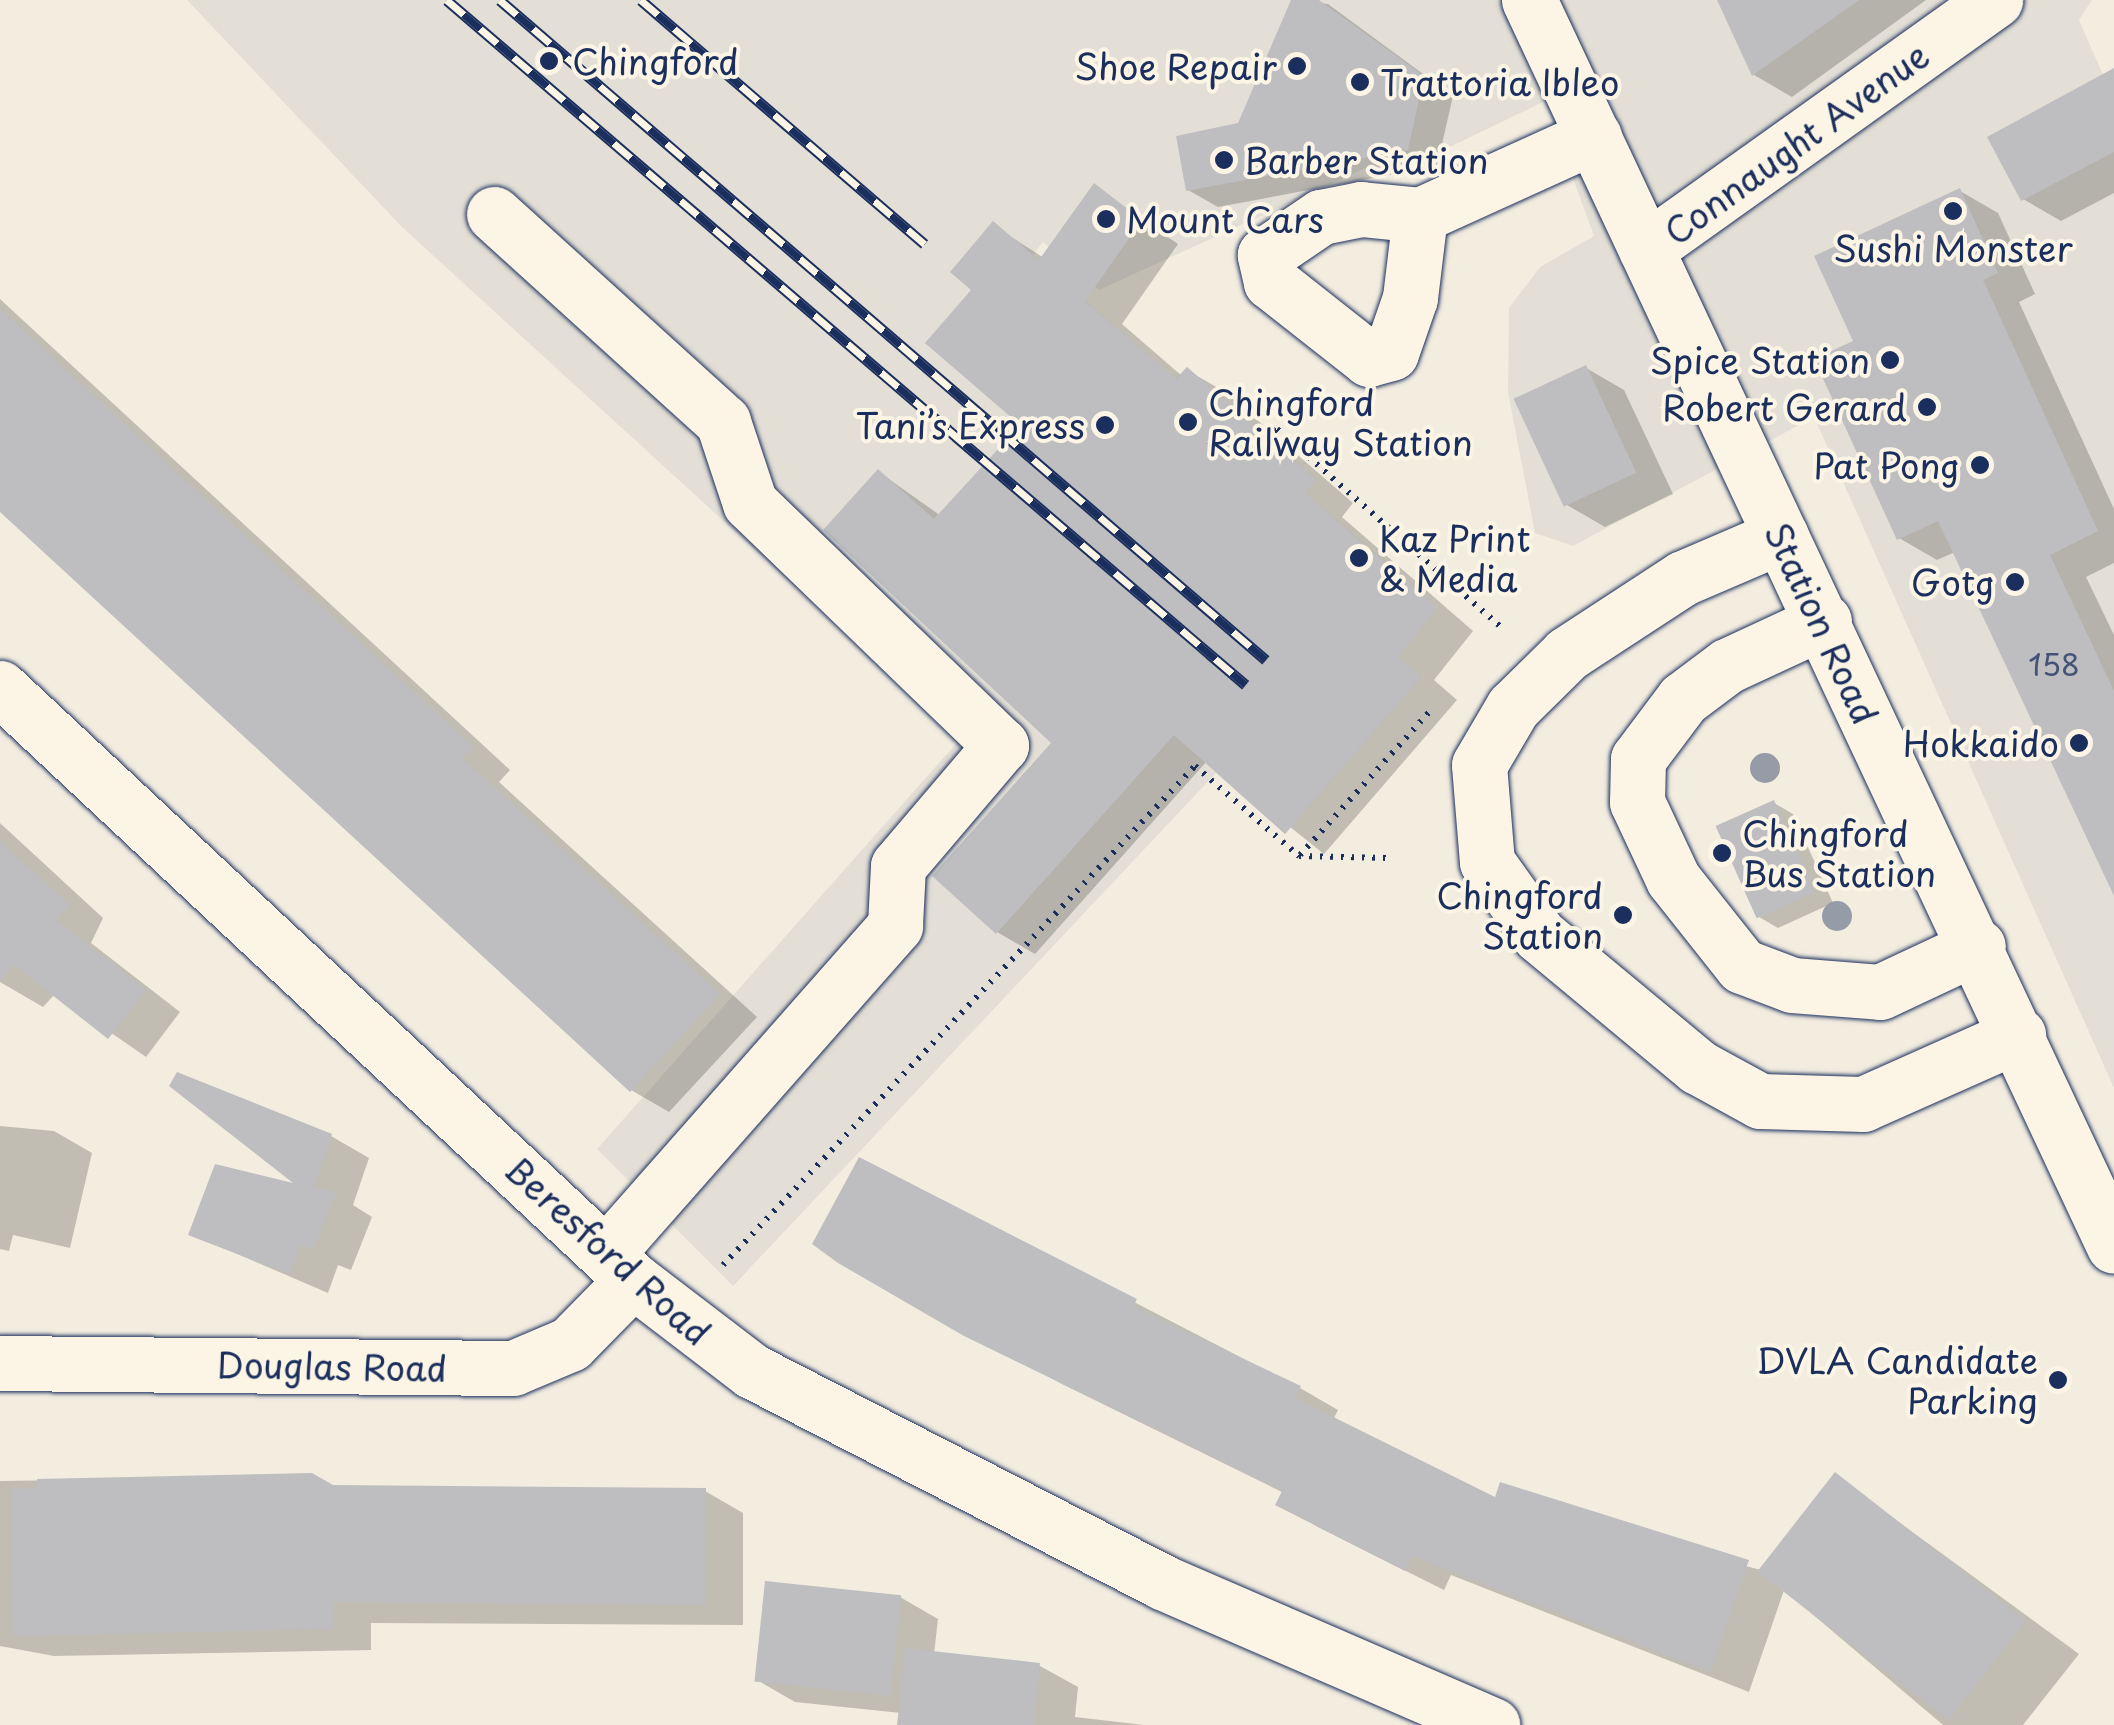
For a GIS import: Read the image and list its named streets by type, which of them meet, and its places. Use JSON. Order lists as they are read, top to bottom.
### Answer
{
  "streets": {
    "street": [
      "Connaught Avenue",
      "Station Road",
      "Beresford Road",
      "Douglas Road"
    ]
  },
  "crossings": [
    ["Connaught Avenue", "Station Road"],
    ["Beresford Road", "Douglas Road"]
  ],
  "places": [
    "Chingford",
    "Shoe Repair",
    "Trattoria Ibleo",
    "Barber Station",
    "Sushi Monster",
    "Mount Cars",
    "Spice Station",
    "Robert Gerard",
    "Chingford Railway Station",
    "Tani’s Express",
    "Pat Pong",
    "Kaz Print & Media",
    "Gotg",
    "Hokkaido",
    "Chingford Bus Station",
    "Chingford Station",
    "DVLA Candidate Parking"
  ],
  "house_numbers": ["158"]
}
